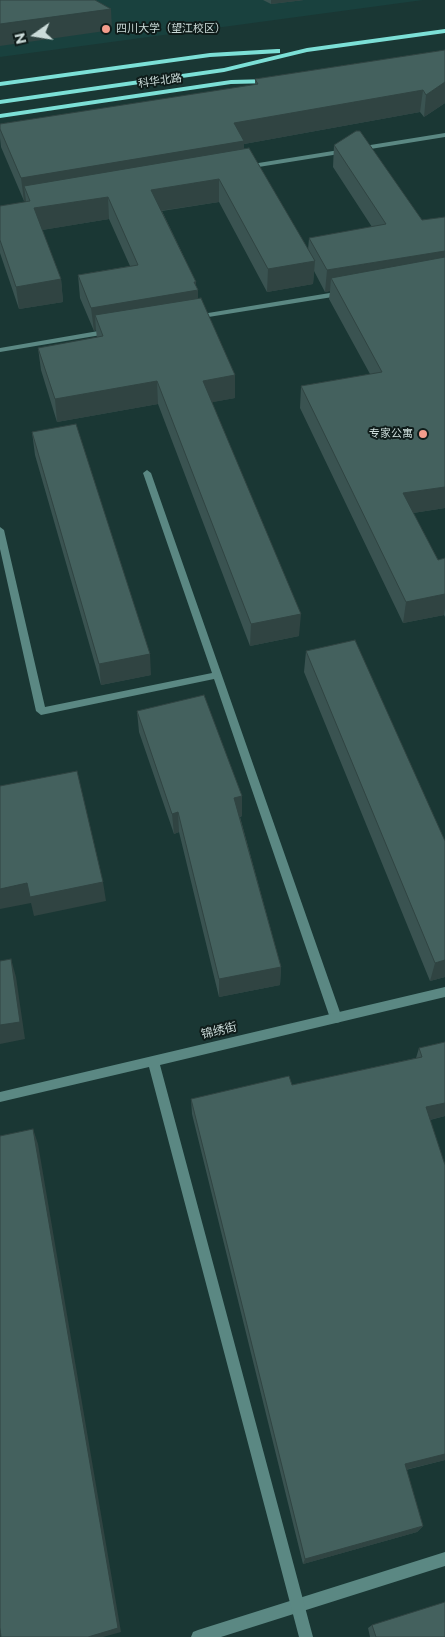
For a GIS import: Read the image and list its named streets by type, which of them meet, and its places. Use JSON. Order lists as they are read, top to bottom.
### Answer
{
  "streets": {
    "main road": ["科华北路"],
    "street": ["锦绣街"]
  },
  "places": ["四川大学（望江校区）", "专家公寓"],
  "north": "left"
}
